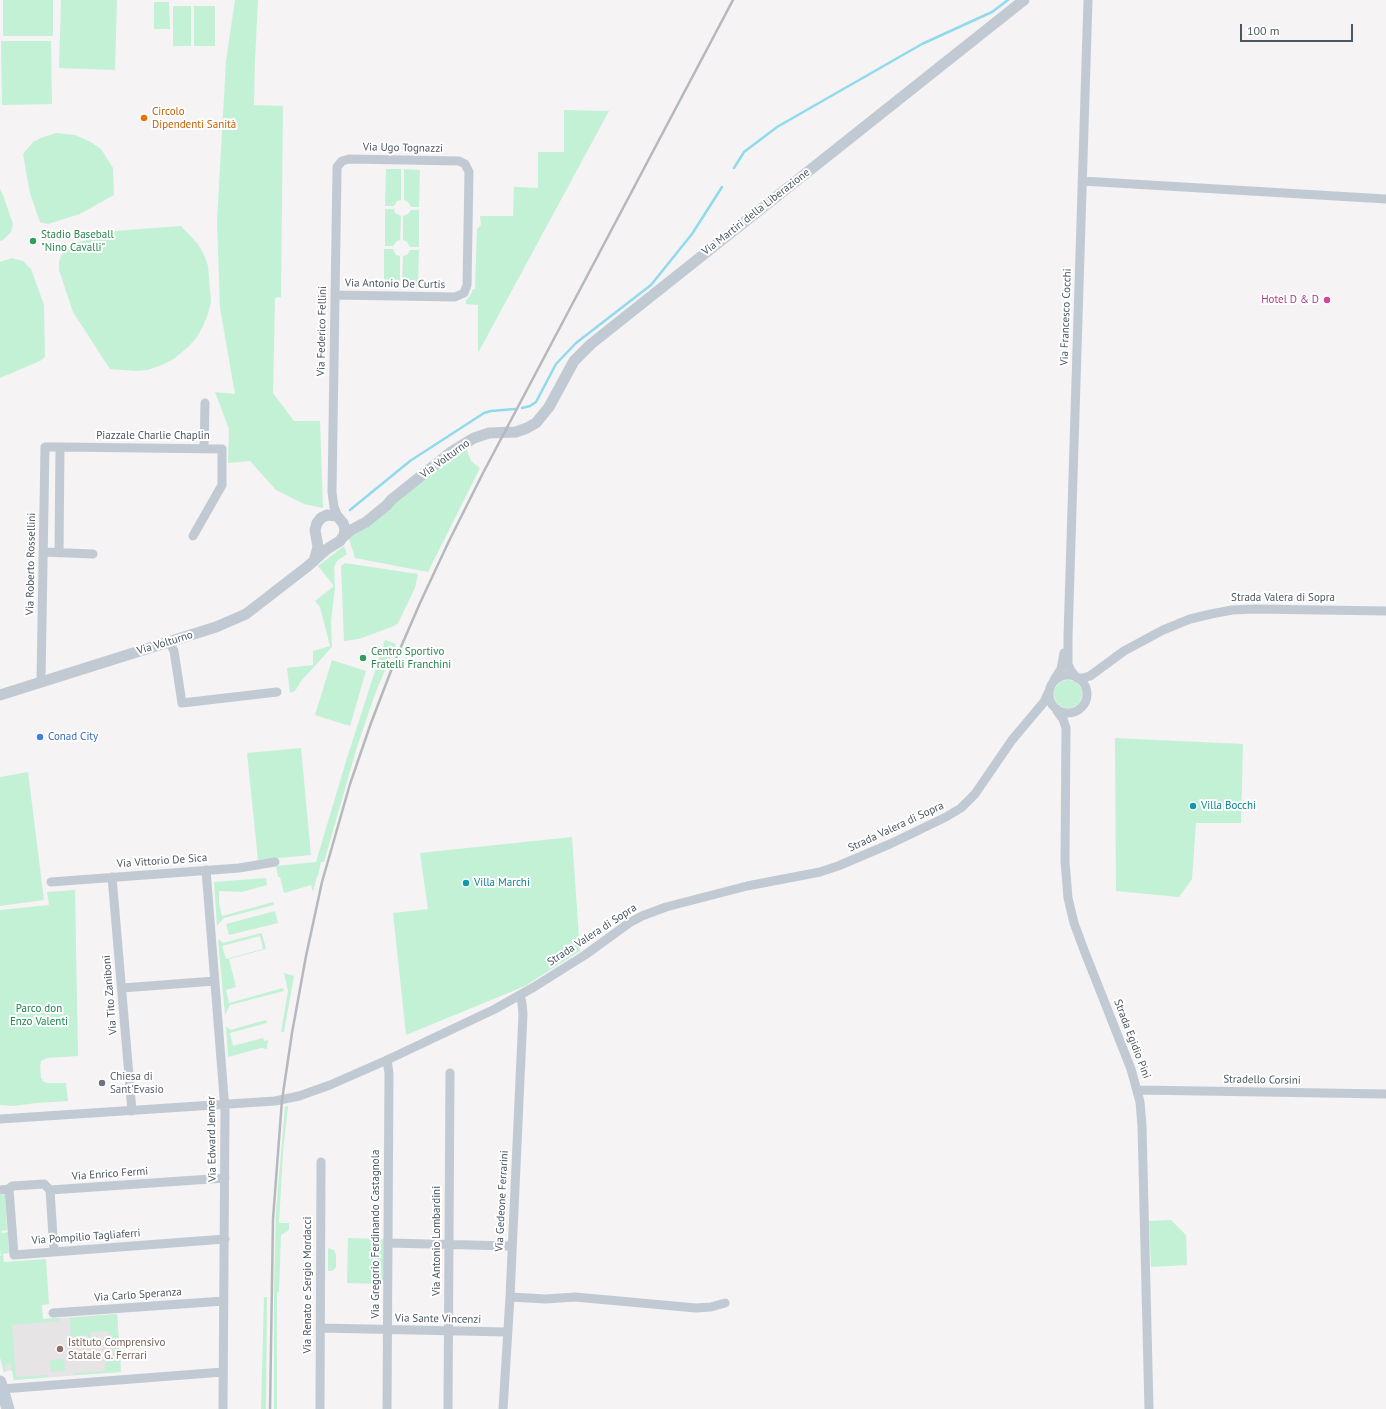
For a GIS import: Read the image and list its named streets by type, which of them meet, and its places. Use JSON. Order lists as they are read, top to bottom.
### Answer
{
  "streets": {
    "street": [
      "Via Ugo Tognazzi",
      "Via Martiri della Liberazione",
      "Via Antonio De Curtis",
      "Via Francesco Cocchi",
      "Via Federico Fellini",
      "Piazzale Charlie Chaplin",
      "Via Volturno",
      "Via Roberto Rossellini",
      "Strada Valera di Sopra",
      "Via Vittorio De Sica",
      "Via Tito Zaniboni",
      "Strada Egidio Pini",
      "Stradello Corsini",
      "Via Edward Jenner",
      "Via Enrico Fermi",
      "Via Gedeone Ferrarini",
      "Via Gregorio Ferdinando Castagnola",
      "Via Pompilio Tagliaferri",
      "Via Antonio Lombardini",
      "Via Renato e Sergio Mordacci",
      "Via Carlo Speranza",
      "Via Sante Vincenzi"
    ]
  },
  "crossings": [
    ["Via Ugo Tognazzi", "Via Antonio De Curtis"],
    ["Via Ugo Tognazzi", "Via Federico Fellini"],
    ["Via Martiri della Liberazione", "Via Volturno"],
    ["Via Antonio De Curtis", "Via Federico Fellini"],
    ["Via Francesco Cocchi", "Strada Valera di Sopra"],
    ["Via Francesco Cocchi", "Strada Egidio Pini"],
    ["Via Federico Fellini", "Via Volturno"],
    ["Piazzale Charlie Chaplin", "Via Roberto Rossellini"],
    ["Via Volturno", "Via Roberto Rossellini"],
    ["Strada Valera di Sopra", "Via Tito Zaniboni"],
    ["Strada Valera di Sopra", "Strada Egidio Pini"],
    ["Strada Valera di Sopra", "Via Edward Jenner"],
    ["Strada Valera di Sopra", "Via Gedeone Ferrarini"],
    ["Strada Valera di Sopra", "Via Gregorio Ferdinando Castagnola"],
    ["Via Vittorio De Sica", "Via Tito Zaniboni"],
    ["Via Vittorio De Sica", "Via Edward Jenner"],
    ["Strada Egidio Pini", "Stradello Corsini"],
    ["Via Edward Jenner", "Via Enrico Fermi"],
    ["Via Edward Jenner", "Via Pompilio Tagliaferri"],
    ["Via Edward Jenner", "Via Carlo Speranza"],
    ["Via Enrico Fermi", "Via Pompilio Tagliaferri"],
    ["Via Gedeone Ferrarini", "Via Sante Vincenzi"],
    ["Via Gregorio Ferdinando Castagnola", "Via Sante Vincenzi"],
    ["Via Antonio Lombardini", "Via Sante Vincenzi"],
    ["Via Renato e Sergio Mordacci", "Via Sante Vincenzi"]
  ],
  "parks": ["Parco don Enzo Valenti"],
  "places": [
    "Circolo Dipendenti Sanità",
    "Stadio Baseball \"Nino Cavalli\"",
    "Hotel D & D",
    "Centro Sportivo Fratelli Franchini",
    "Conad City",
    "Villa Bocchi",
    "Villa Marchi",
    "Chiesa di Sant'Evasio",
    "Istituto Comprensivo Statale G. Ferrari"
  ],
  "scale_bar": "100 m"
}
